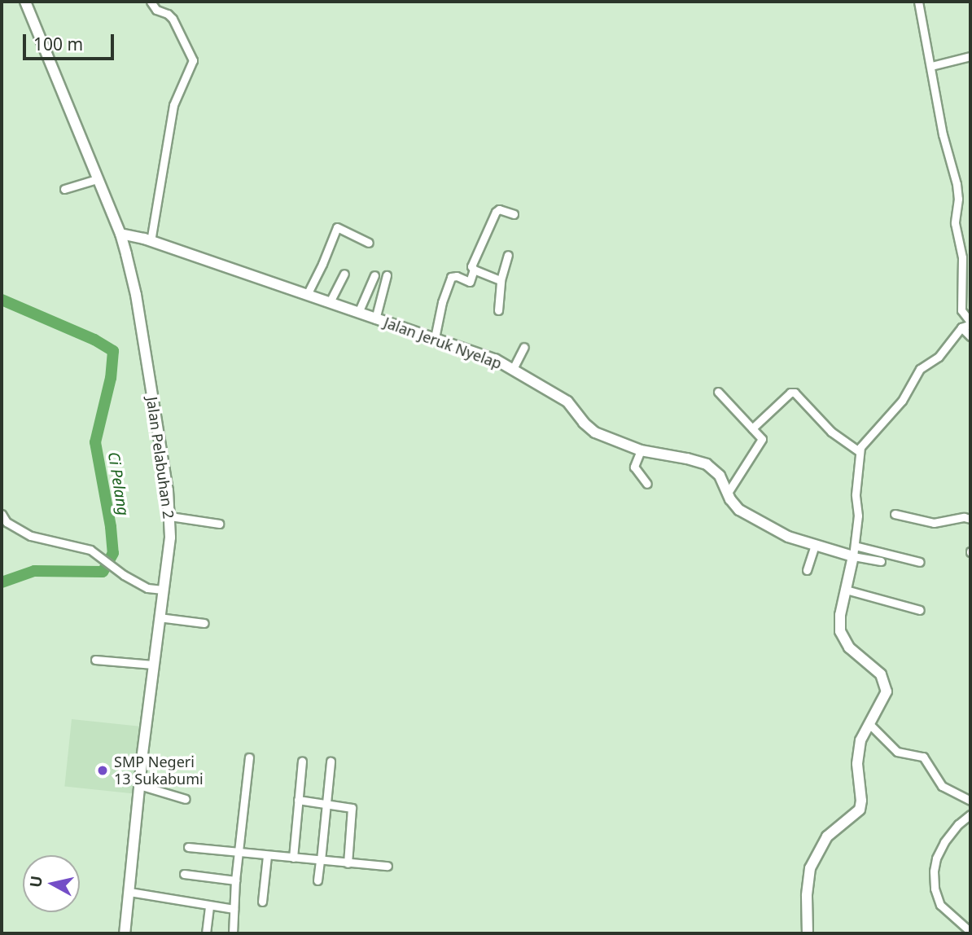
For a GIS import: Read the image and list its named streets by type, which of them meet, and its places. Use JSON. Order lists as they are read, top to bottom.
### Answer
{
  "streets": {
    "street": ["Jalan Jeruk Nyelap", "Jalan Pelabuhan 2"]
  },
  "crossings": [
    ["Jalan Jeruk Nyelap", "Jalan Pelabuhan 2"]
  ],
  "water": ["Ci Pelang"],
  "places": ["SMP Negeri 13 Sukabumi"],
  "scale_bar": "100 m",
  "north": "left"
}
